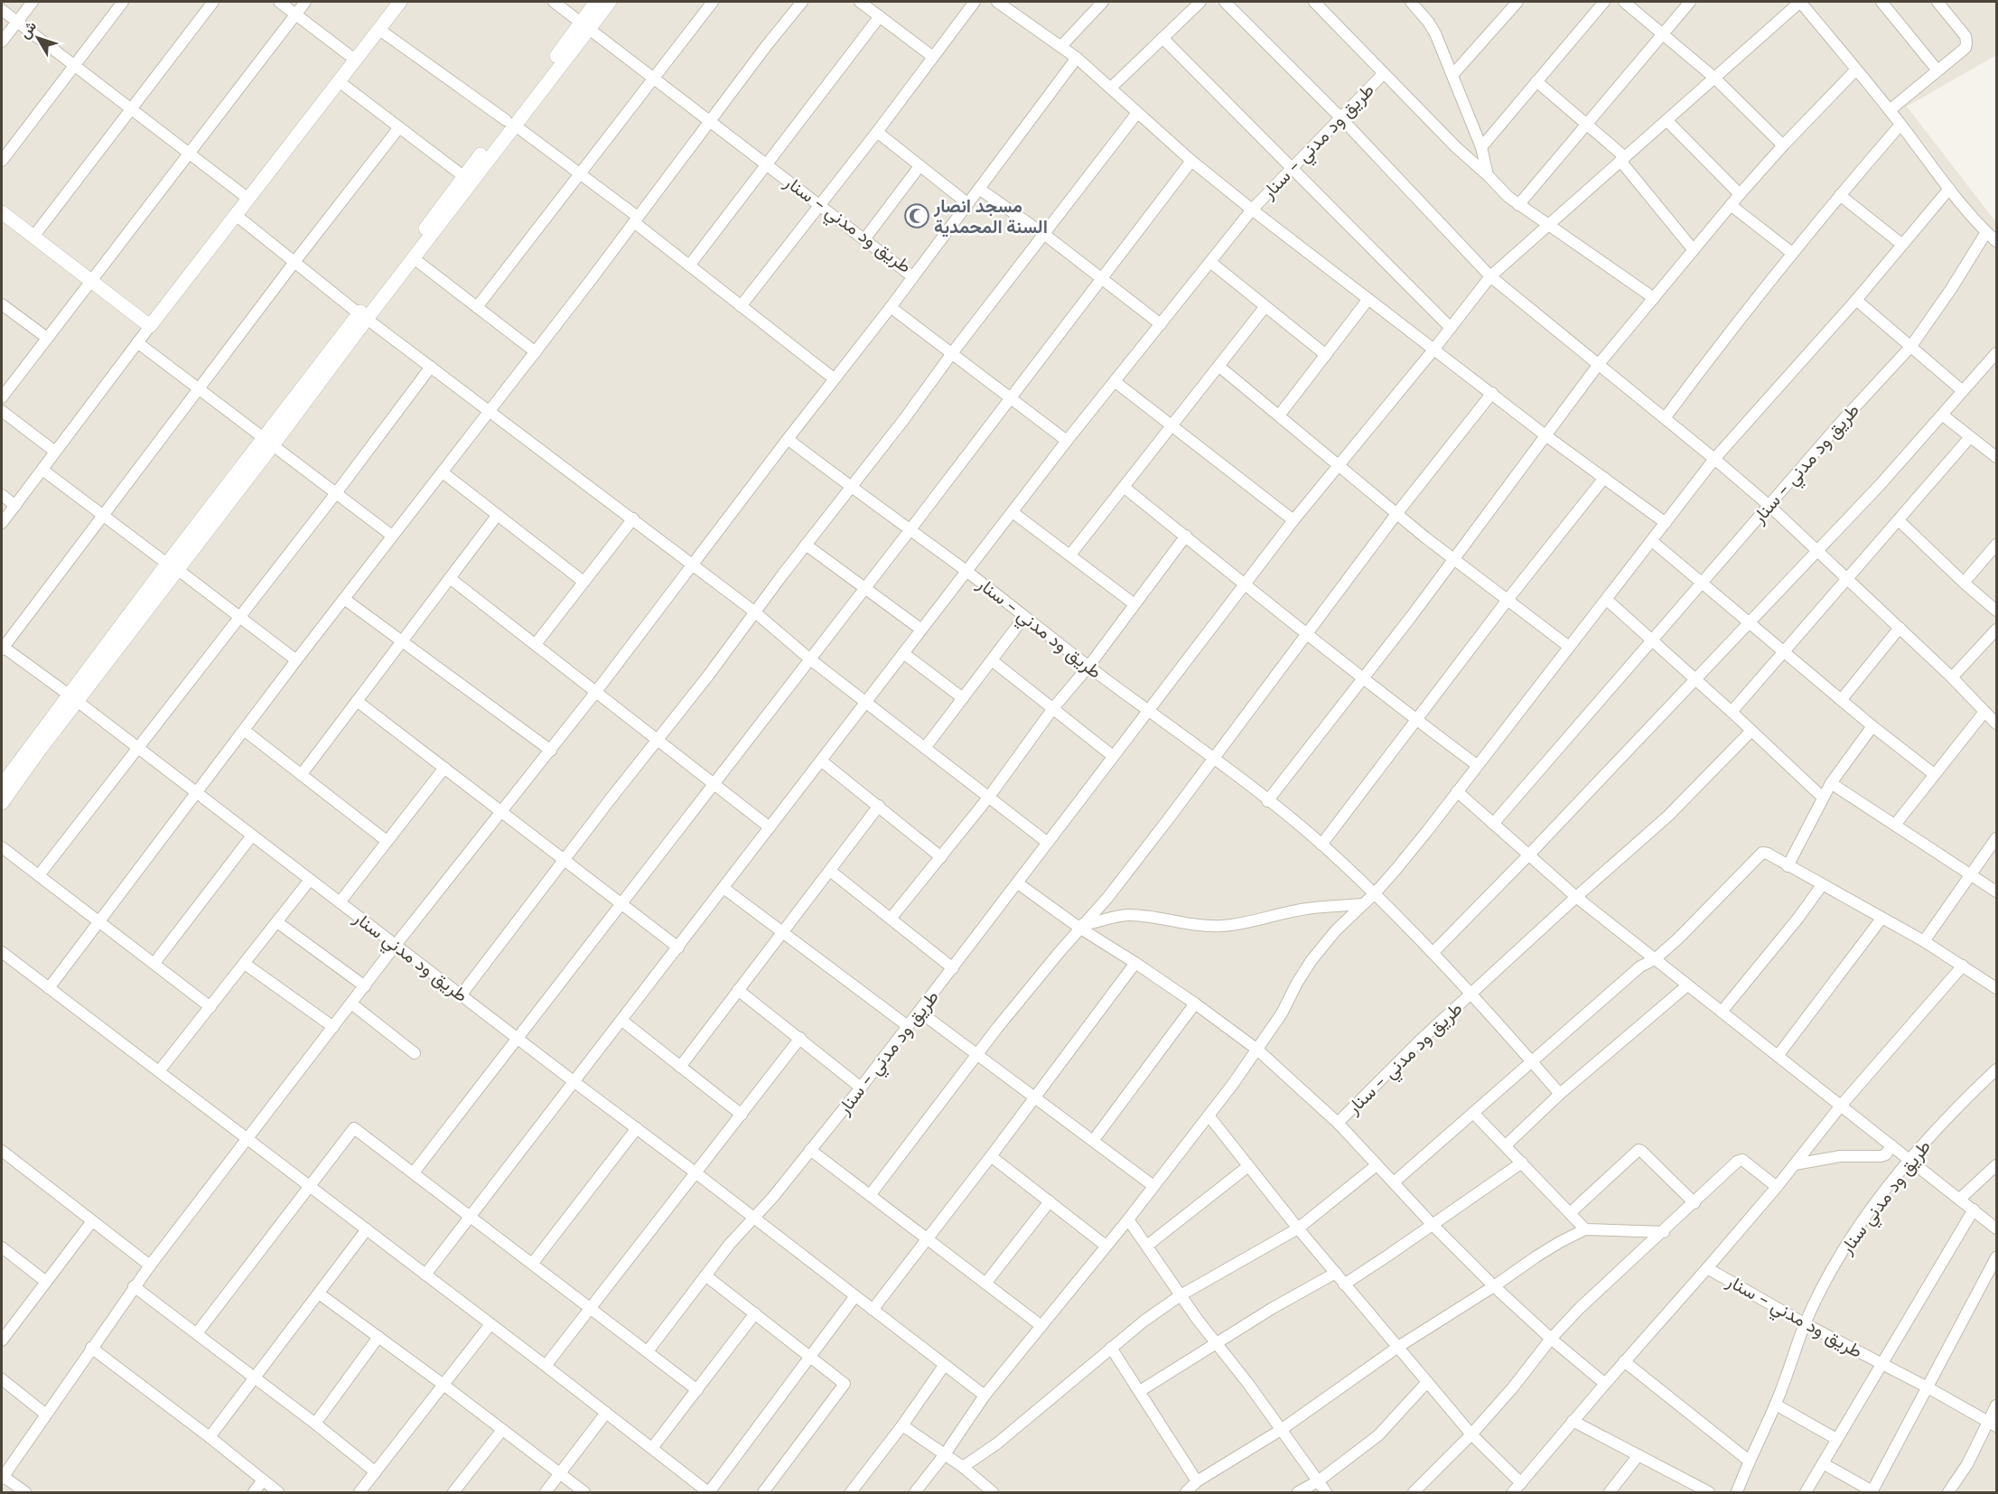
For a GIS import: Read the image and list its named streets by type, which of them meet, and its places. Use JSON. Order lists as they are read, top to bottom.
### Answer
{
  "streets": {
    "street": ["طريق ود مدني - سنار", "طريق ود مدني سنار"]
  },
  "crossings": [
    ["طريق ود مدني - سنار", "طريق ود مدني سنار"]
  ],
  "places": {
    "mosque": ["مسجد انصار السنة المحمدية"]
  },
  "north": "top left"
}
